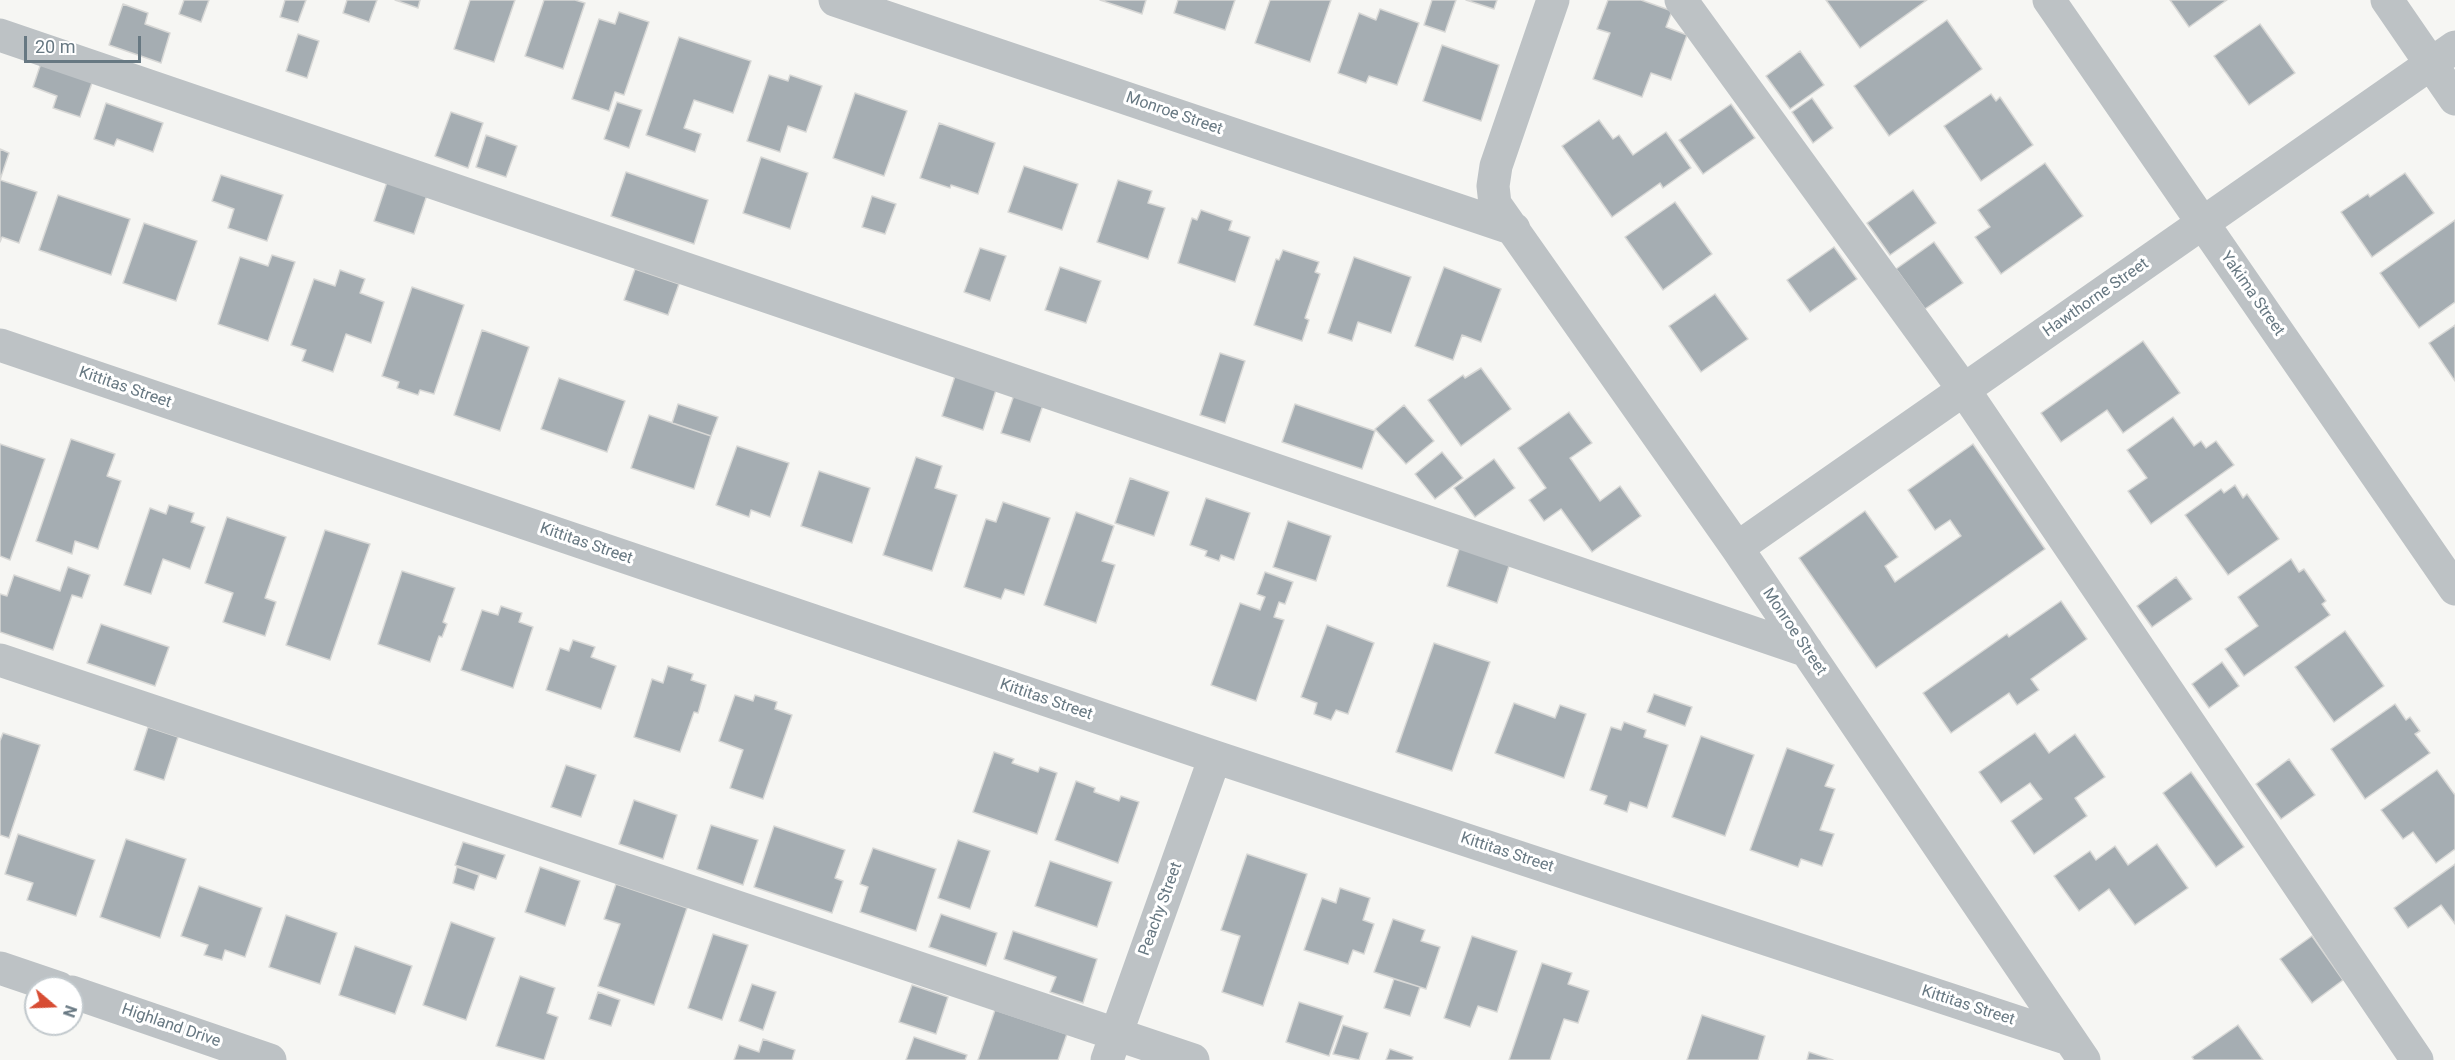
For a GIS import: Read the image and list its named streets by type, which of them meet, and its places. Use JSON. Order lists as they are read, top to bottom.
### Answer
{
  "streets": {
    "street": [
      "Monroe Street",
      "Yakima Street",
      "Hawthorne Street",
      "Kittitas Street",
      "Peachy Street",
      "Highland Drive"
    ]
  },
  "crossings": [
    ["Monroe Street", "Hawthorne Street"],
    ["Monroe Street", "Kittitas Street"],
    ["Yakima Street", "Hawthorne Street"],
    ["Kittitas Street", "Peachy Street"]
  ],
  "scale_bar": "20 m",
  "north": "right"
}
